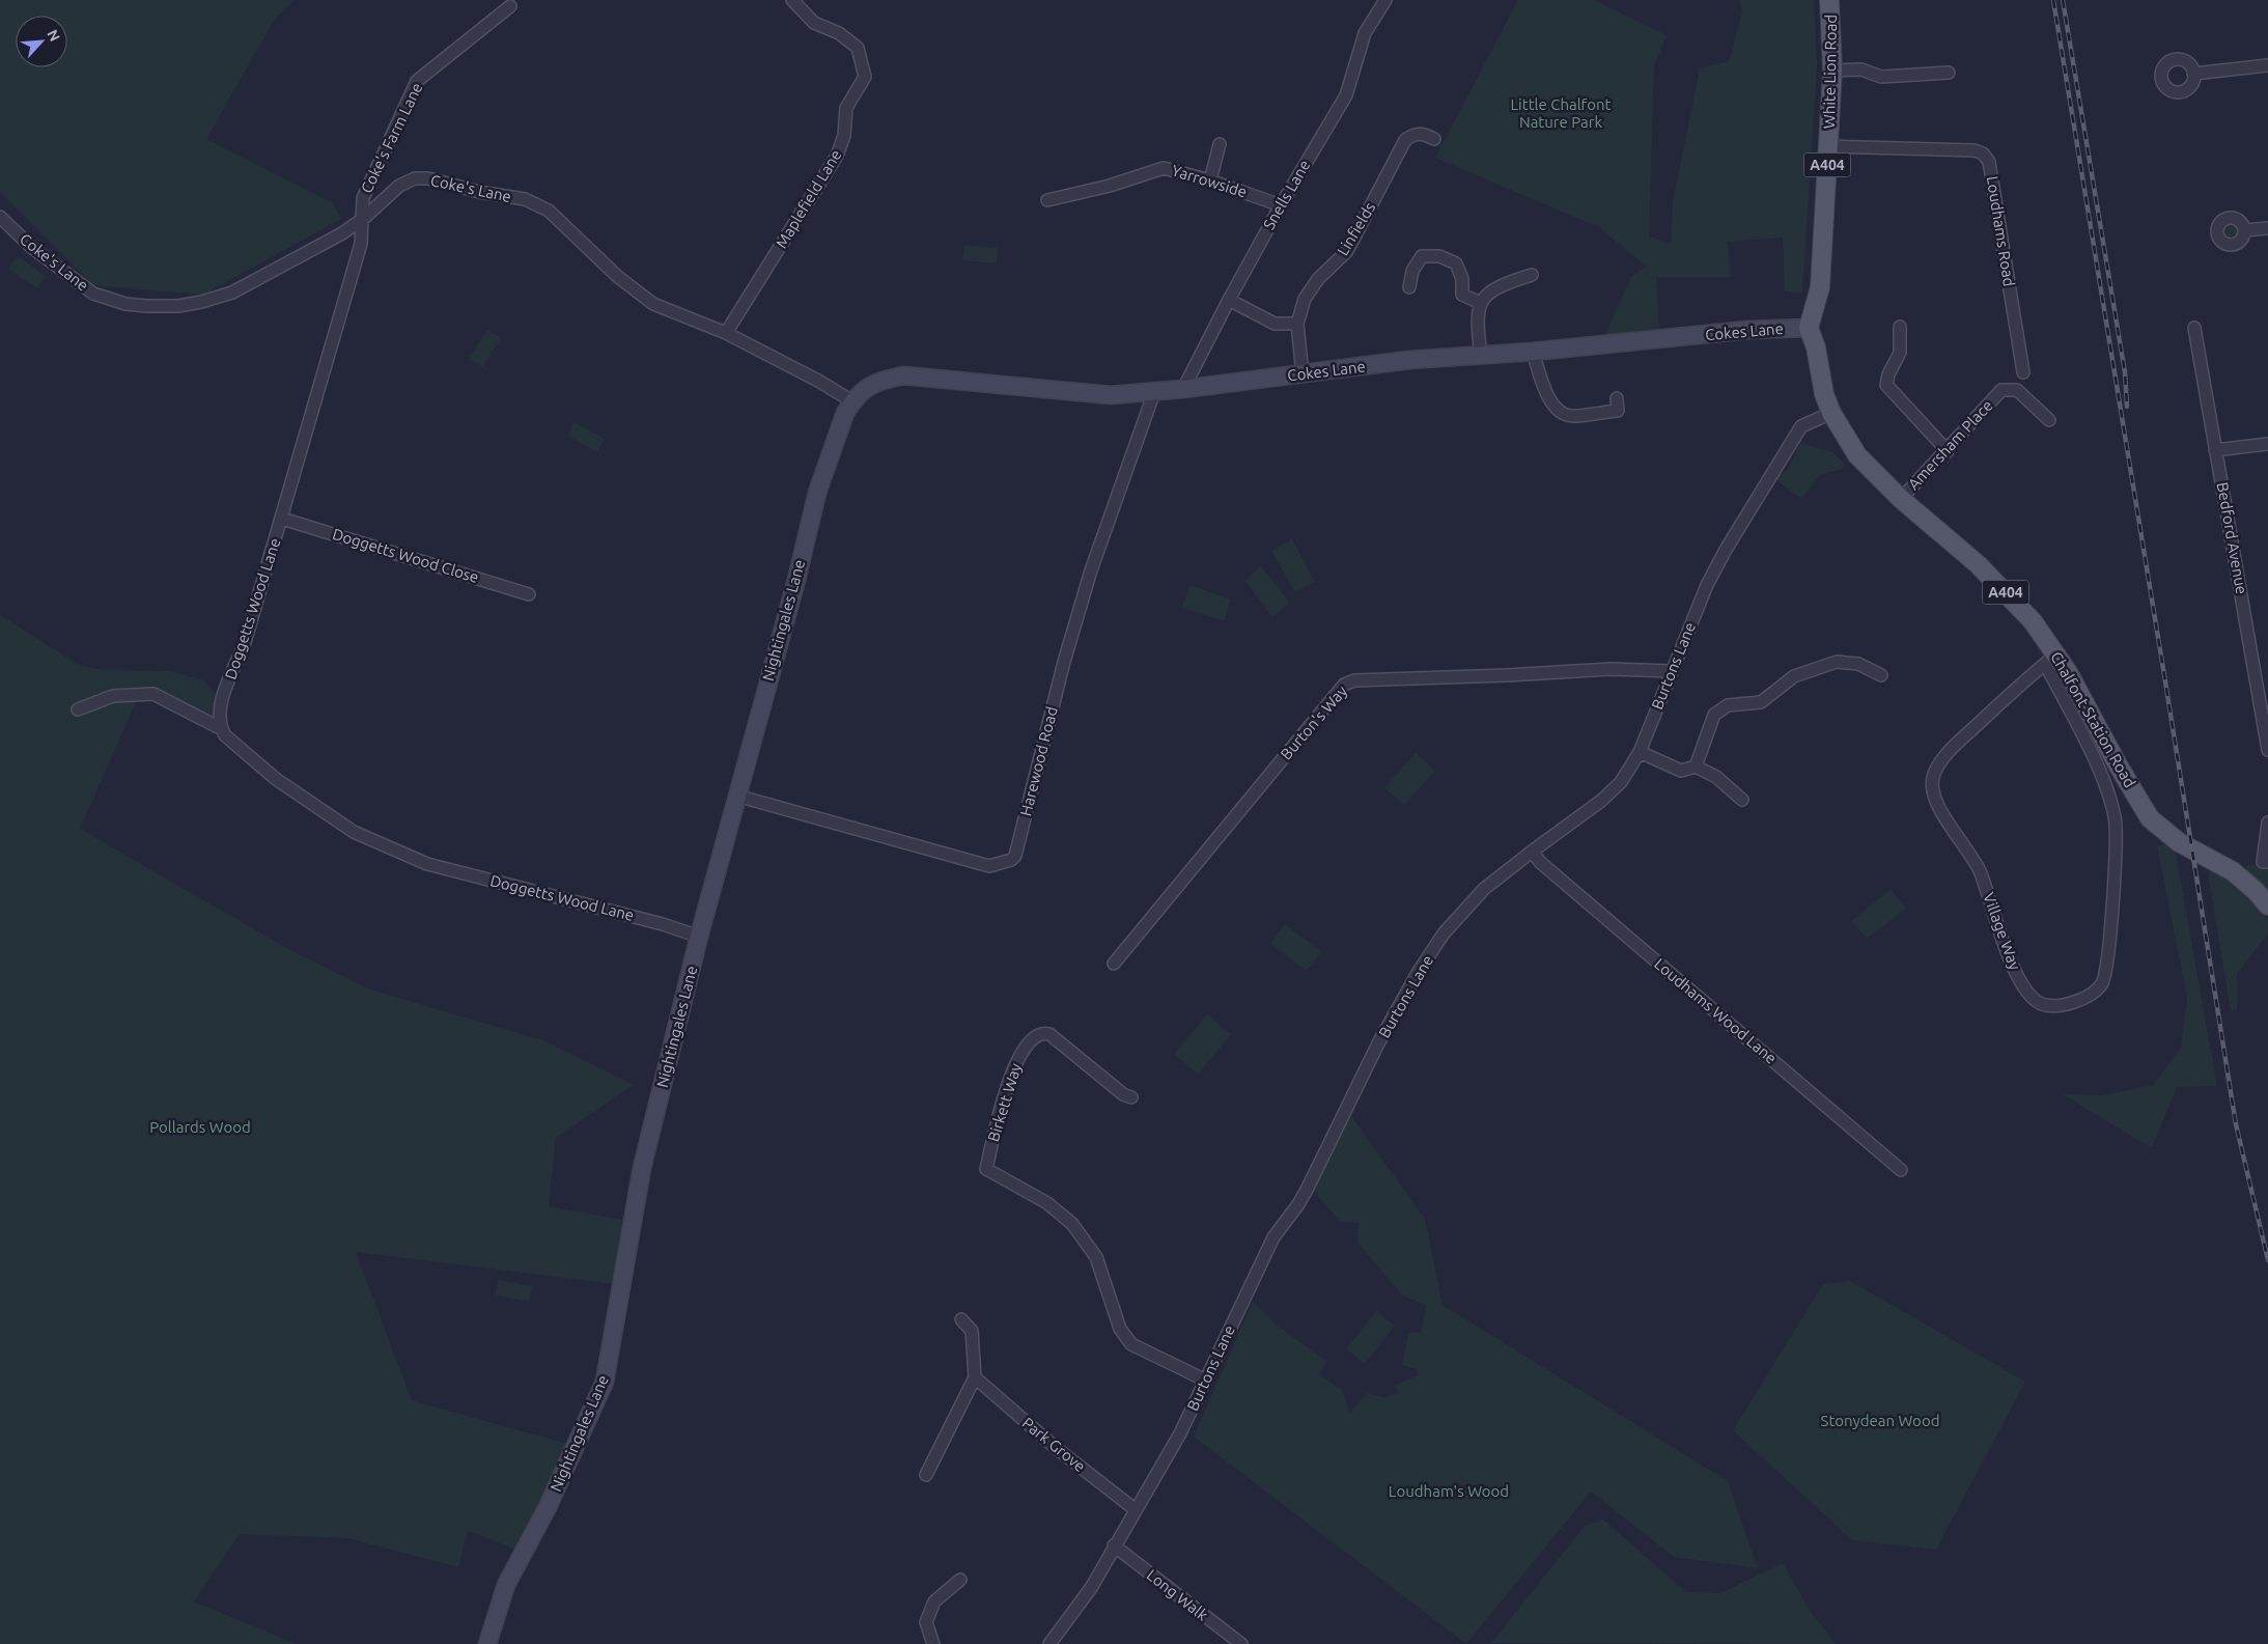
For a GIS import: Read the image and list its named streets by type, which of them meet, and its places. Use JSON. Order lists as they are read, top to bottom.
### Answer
{
  "streets": {
    "main road": [
      "White Lion Road",
      "A404",
      "Cokes Lane",
      "Nightingales Lane",
      "Chalfont Station Road"
    ],
    "street": [
      "Coke's Farm Lane",
      "Yarrowside",
      "Coke's Lane",
      "Snells Lane",
      "Maplefield Lane",
      "Linfields",
      "Loudhams Road",
      "Amersham Place",
      "Bedford Avenue",
      "Doggetts Wood Close",
      "Doggetts Wood Lane",
      "Burtons Lane",
      "Burton's Way",
      "Harewood Road",
      "Village Way",
      "Loudhams Wood Lane",
      "Birkett Way",
      "Park Grove",
      "Long Walk"
    ]
  },
  "crossings": [
    ["White Lion Road", "Loudhams Road"],
    ["White Lion Road", "Cokes Lane"],
    ["White Lion Road", "Chalfont Station Road"],
    ["Coke's Farm Lane", "Coke's Lane"],
    ["Coke's Farm Lane", "Doggetts Wood Lane"],
    ["Yarrowside", "Snells Lane"],
    ["Coke's Lane", "Maplefield Lane"],
    ["Coke's Lane", "Cokes Lane"],
    ["Coke's Lane", "Doggetts Wood Lane"],
    ["Coke's Lane", "Nightingales Lane"],
    ["Snells Lane", "Cokes Lane"],
    ["Linfields", "Cokes Lane"],
    ["Cokes Lane", "Nightingales Lane"],
    ["Cokes Lane", "Chalfont Station Road"],
    ["Cokes Lane", "Harewood Road"],
    ["Amersham Place", "Chalfont Station Road"],
    ["Doggetts Wood Close", "Doggetts Wood Lane"],
    ["Doggetts Wood Lane", "Nightingales Lane"],
    ["Nightingales Lane", "Harewood Road"],
    ["Burtons Lane", "Chalfont Station Road"],
    ["Burtons Lane", "Burton's Way"],
    ["Burtons Lane", "Loudhams Wood Lane"],
    ["Burtons Lane", "Park Grove"],
    ["Burtons Lane", "Long Walk"],
    ["Chalfont Station Road", "Village Way"]
  ],
  "parks": [
    "Little Chalfont Nature Park",
    "Pollards Wood",
    "Stonydean Wood",
    "Loudham's Wood"
  ],
  "north": "top right"
}
